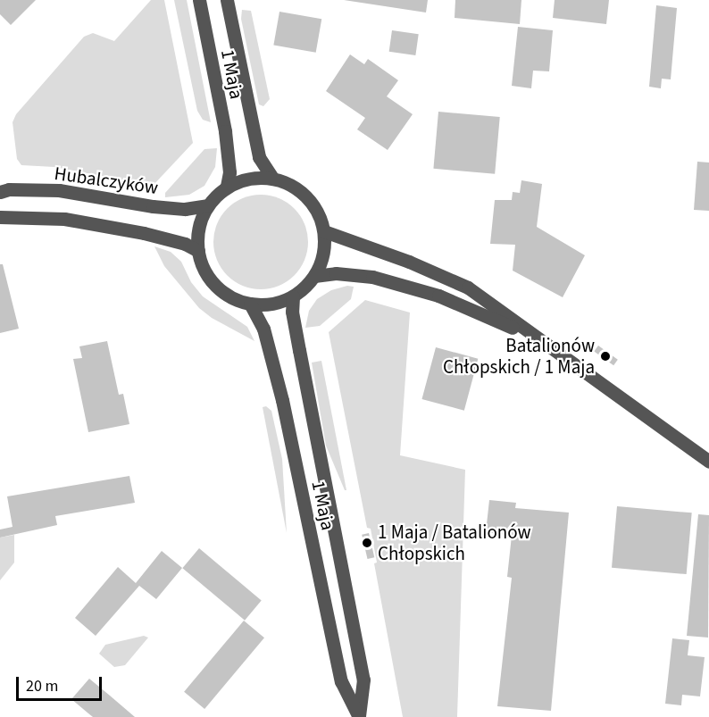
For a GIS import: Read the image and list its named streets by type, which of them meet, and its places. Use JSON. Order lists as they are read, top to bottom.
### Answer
{
  "streets": {
    "street": ["1 Maja", "Hubalczyków"]
  },
  "crossings": [
    ["1 Maja", "Hubalczyków"]
  ],
  "places": ["Batalionów Chłopskich / 1 Maja", "1 Maja / Batalionów Chłopskich"],
  "scale_bar": "20 m"
}
